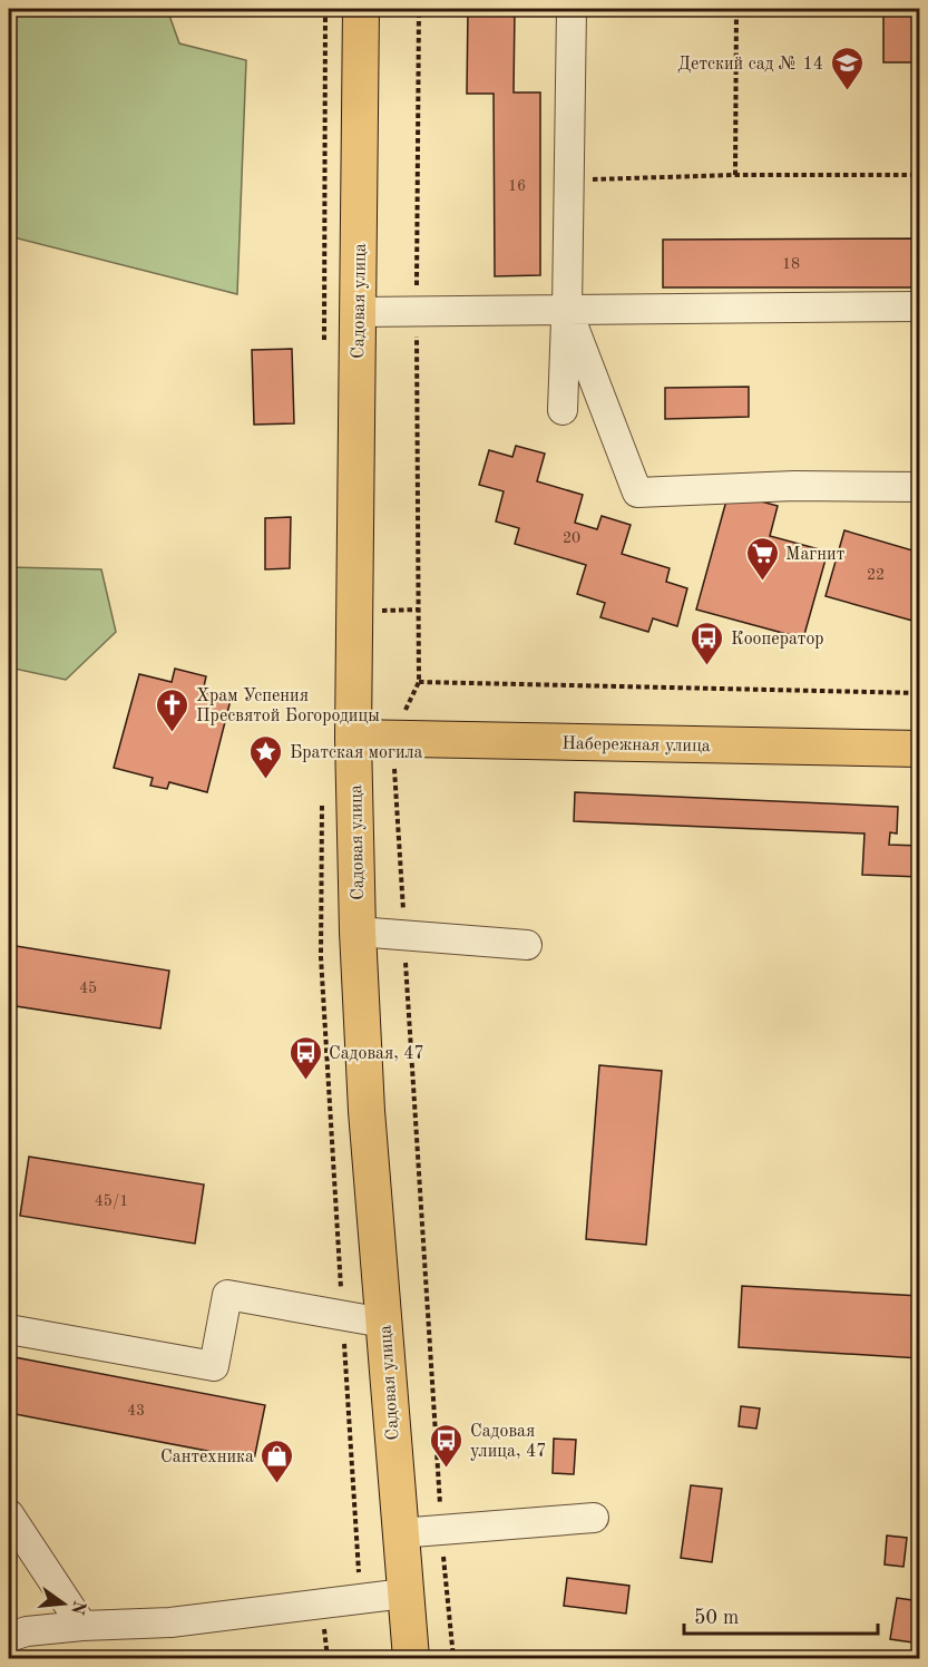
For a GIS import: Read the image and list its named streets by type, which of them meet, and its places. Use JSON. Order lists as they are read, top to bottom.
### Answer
{
  "streets": {
    "main road": ["Садовая улица", "Набережная улица"]
  },
  "crossings": [
    ["Садовая улица", "Набережная улица"]
  ],
  "places": {
    "school or university": ["Детский сад № 14"],
    "supermarket": ["Магнит"],
    "bus stop": ["Кооператор", "Садовая, 47", "Садовая улица, 47"],
    "church": ["Храм Успения Пресвятой Богородицы"],
    "place": ["Братская могила"],
    "shop": ["Сантехника"]
  },
  "house_numbers": [
    "16",
    "18",
    "20",
    "22",
    "45",
    "45/1",
    "43"
  ],
  "scale_bar": "50 m",
  "north": "right"
}
